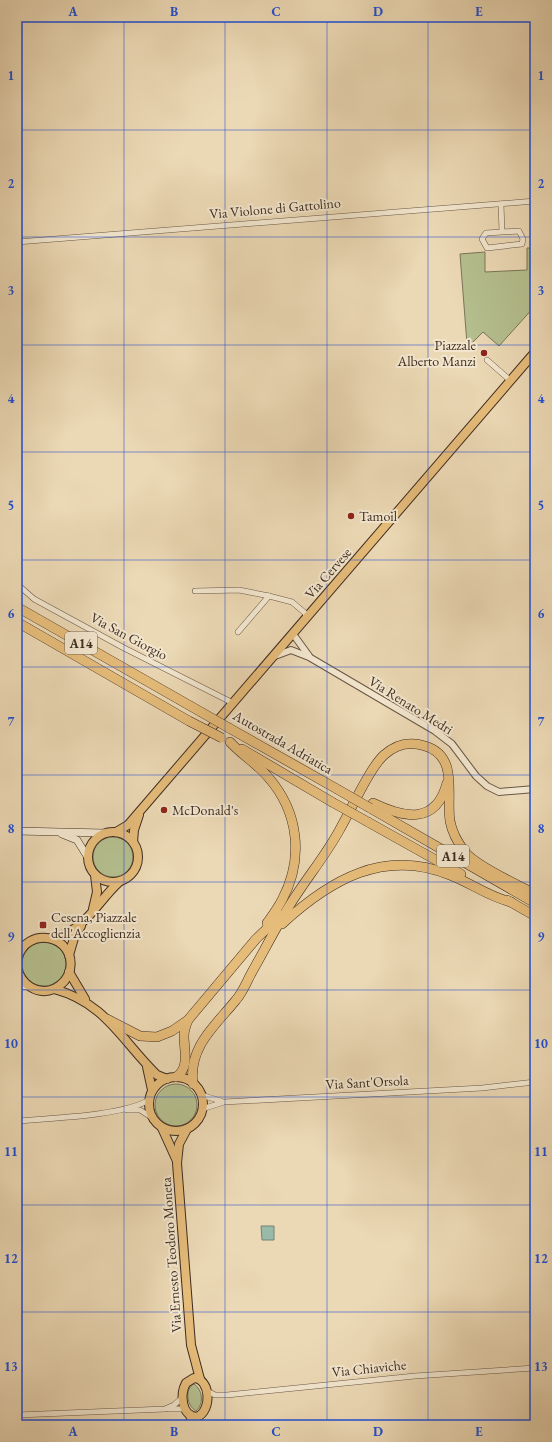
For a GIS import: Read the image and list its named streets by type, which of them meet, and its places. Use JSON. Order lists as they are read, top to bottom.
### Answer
{
  "streets": {
    "highway": ["A14", "Autostrada Adriatica"],
    "main road": ["Via Cervese", "Via Ernesto Teodoro Moneta"],
    "street": [
      "Via Violone di Gattolino",
      "Via San Giorgio",
      "Via Renato Medri",
      "Via Sant'Orsola",
      "Via Chiaviche"
    ]
  },
  "crossings": [
    ["Via Cervese", "Via San Giorgio"],
    ["Via Cervese", "Via Renato Medri"],
    ["Via Sant'Orsola", "Via Ernesto Teodoro Moneta"],
    ["Via Ernesto Teodoro Moneta", "Via Chiaviche"]
  ],
  "places": {
    "other": ["Piazzale Alberto Manzi", "Tamoil", "McDonald's"],
    "transit": ["Cesena, Piazzale dell'Accoglienzia"]
  },
  "grid": {
    "columns": [
      "A",
      "B",
      "C",
      "D",
      "E"
    ],
    "rows": [
      "1",
      "2",
      "3",
      "4",
      "5",
      "6",
      "7",
      "8",
      "9",
      "10",
      "11",
      "12",
      "13"
    ]
  }
}
